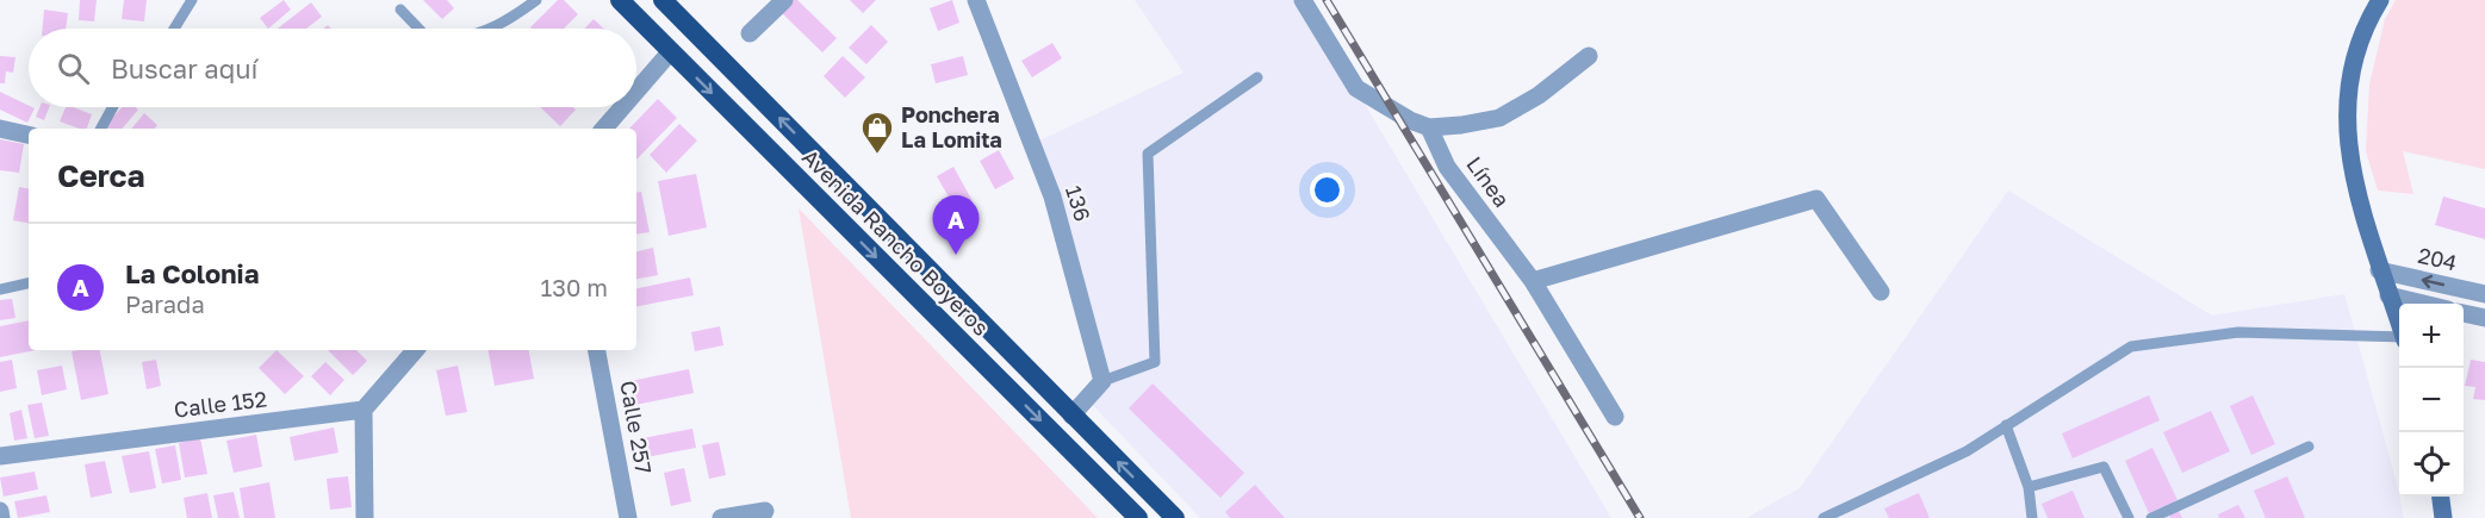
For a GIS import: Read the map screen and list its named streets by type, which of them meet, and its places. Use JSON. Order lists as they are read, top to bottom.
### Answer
{
  "streets": {
    "highway": ["Avenida Rancho Boyeros"],
    "street": [
      "Línea",
      "136",
      "204",
      "Calle 152",
      "Calle 257"
    ]
  },
  "places": {
    "shop": ["Ponchera La Lomita"]
  },
  "page": {
    "search": "Buscar aquí",
    "heading": "Cerca",
    "pins": "A",
    "list": [
      {
        "mark": "A",
        "name": "La Colonia",
        "note": "Parada",
        "value": "130 m"
      }
    ],
    "map_buttons": ["+", "−"]
  }
}
